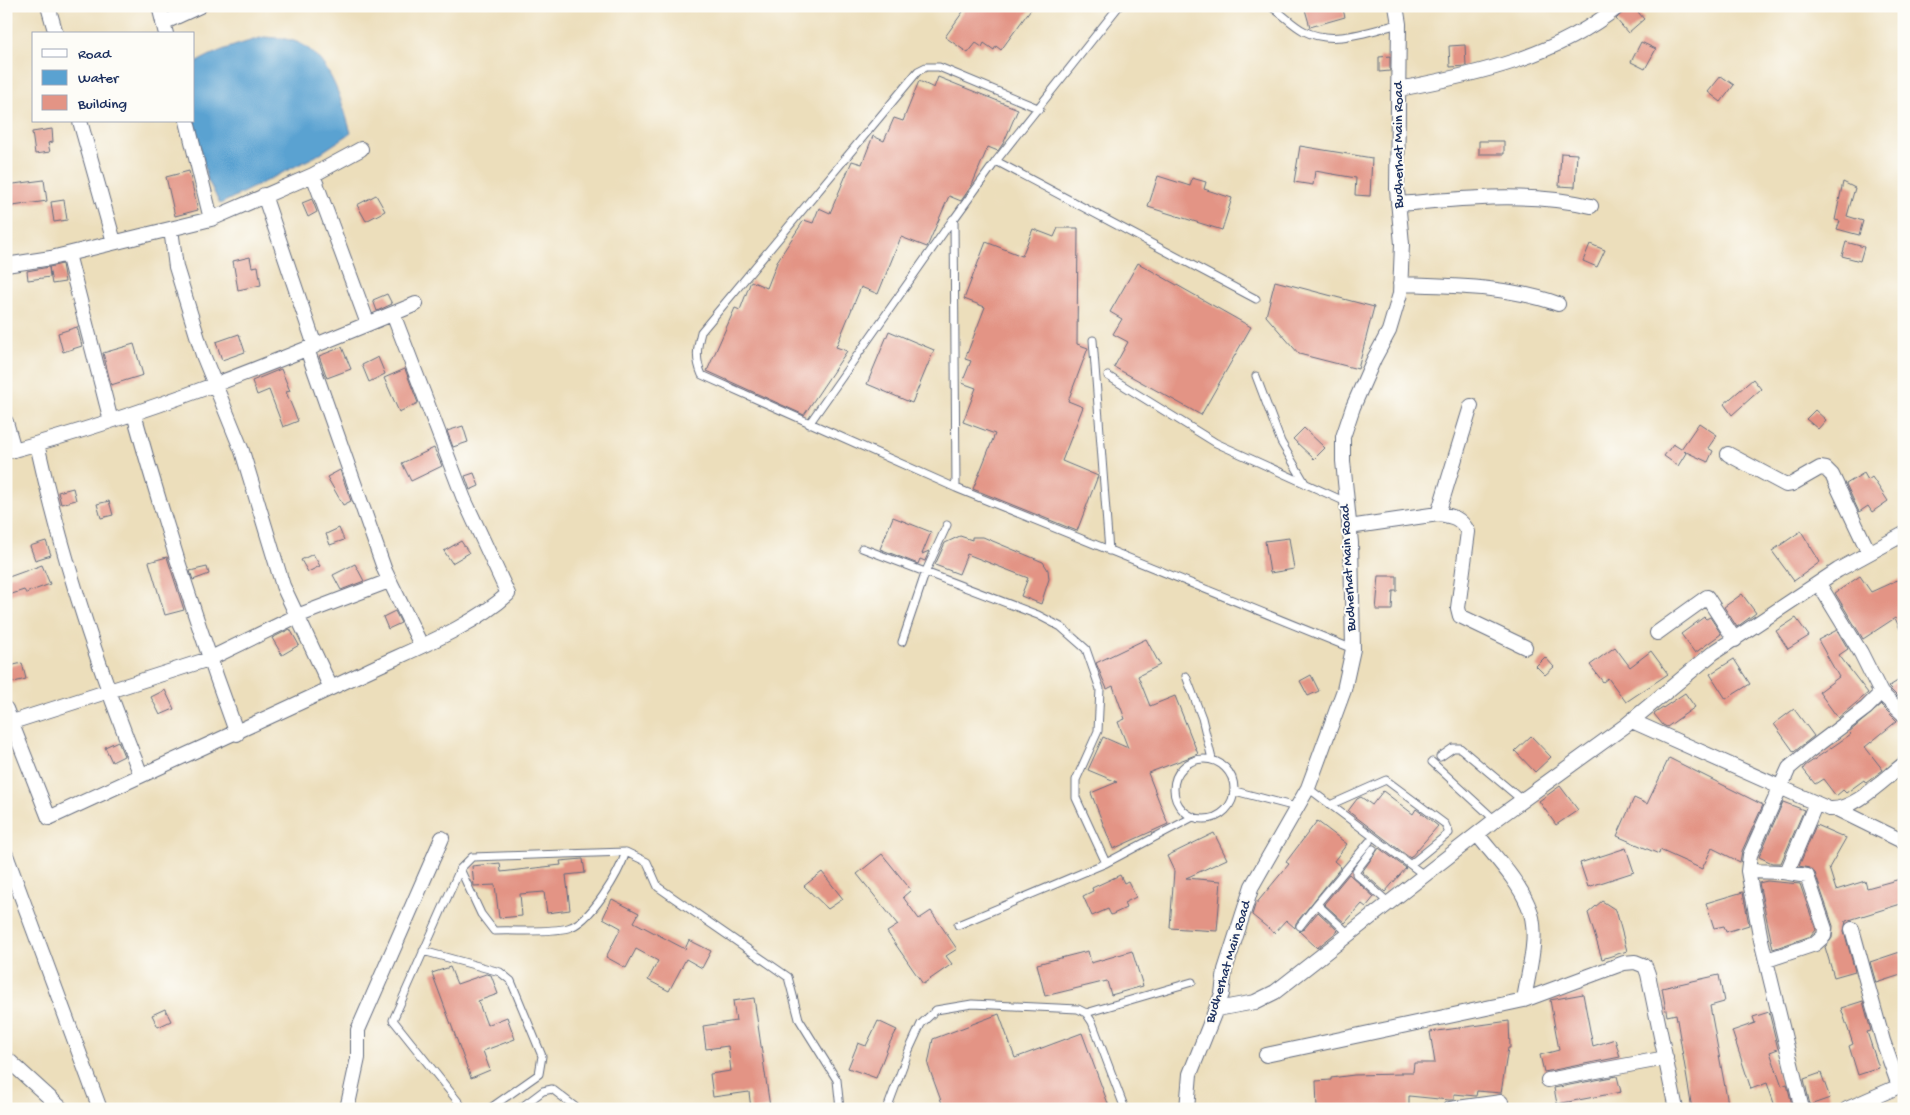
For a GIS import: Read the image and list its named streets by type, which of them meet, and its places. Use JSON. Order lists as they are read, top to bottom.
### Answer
{
  "streets": {
    "street": ["Budherhat Main Road"]
  },
  "legend": ["Road", "Water", "Building"]
}
